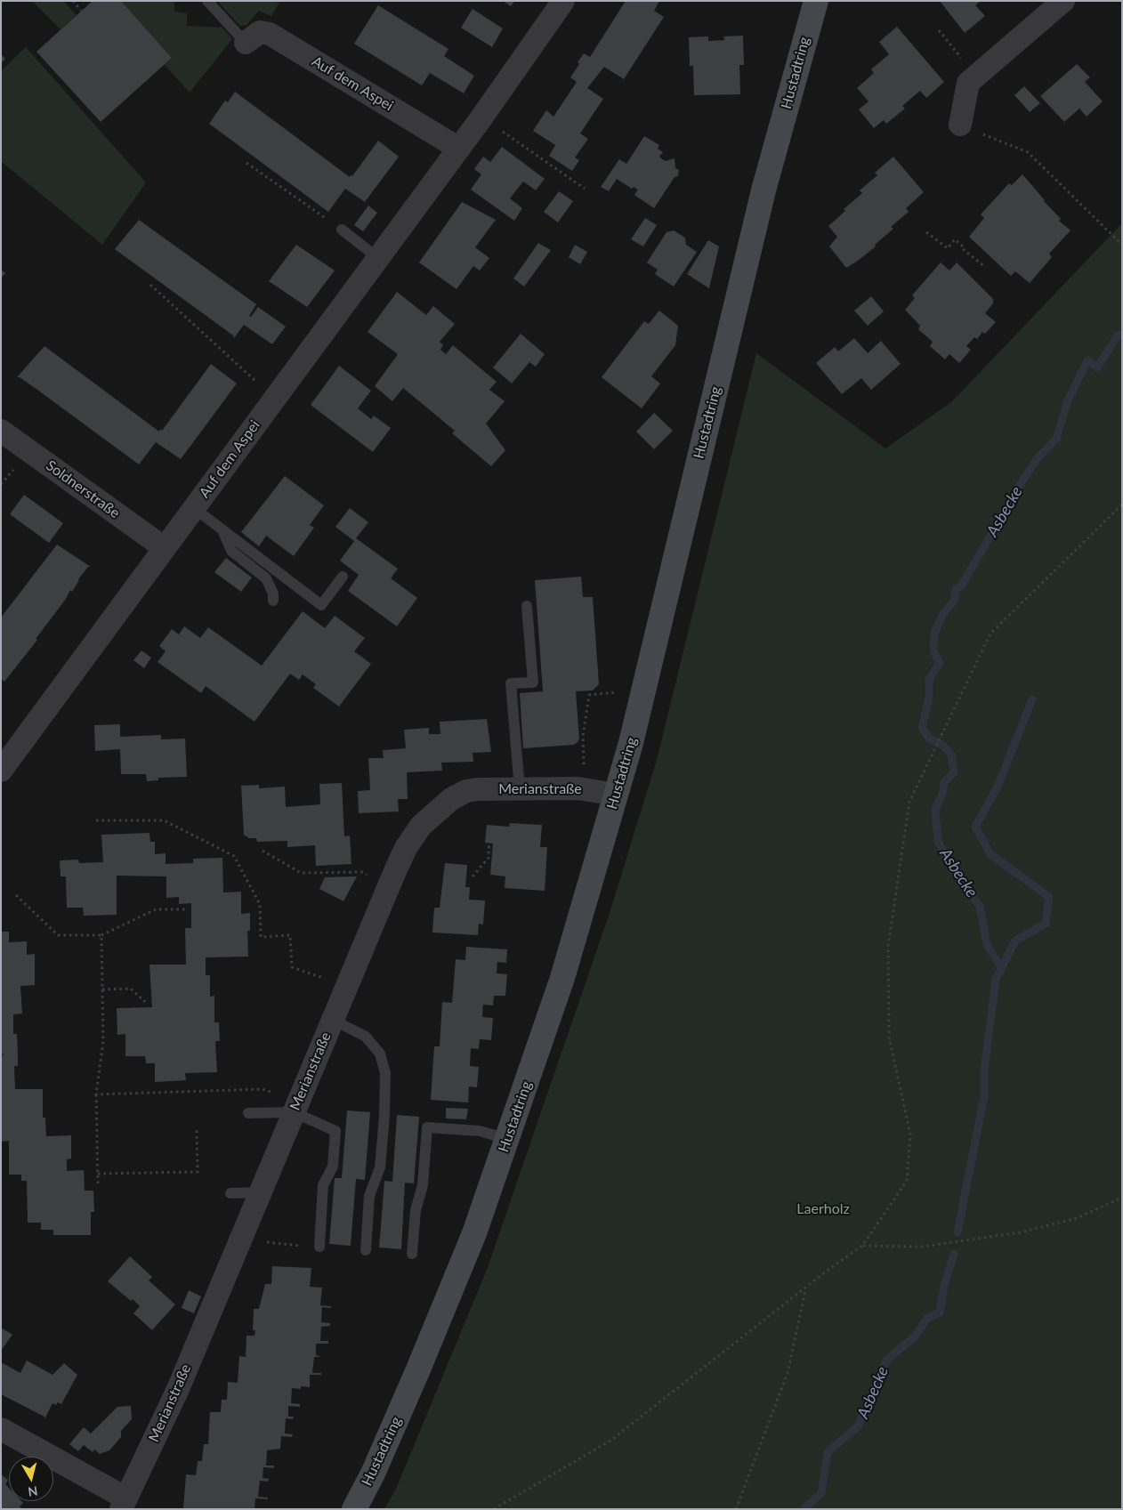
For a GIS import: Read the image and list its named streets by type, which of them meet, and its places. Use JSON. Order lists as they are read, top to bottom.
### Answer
{
  "streets": {
    "street": [
      "Hustadtring",
      "Auf dem Aspei",
      "Soldnerstraße",
      "Merianstraße"
    ]
  },
  "crossings": [
    ["Hustadtring", "Merianstraße"],
    ["Auf dem Aspei", "Soldnerstraße"]
  ],
  "water": ["Asbecke"],
  "parks": ["Laerholz"],
  "north": "bottom"
}
